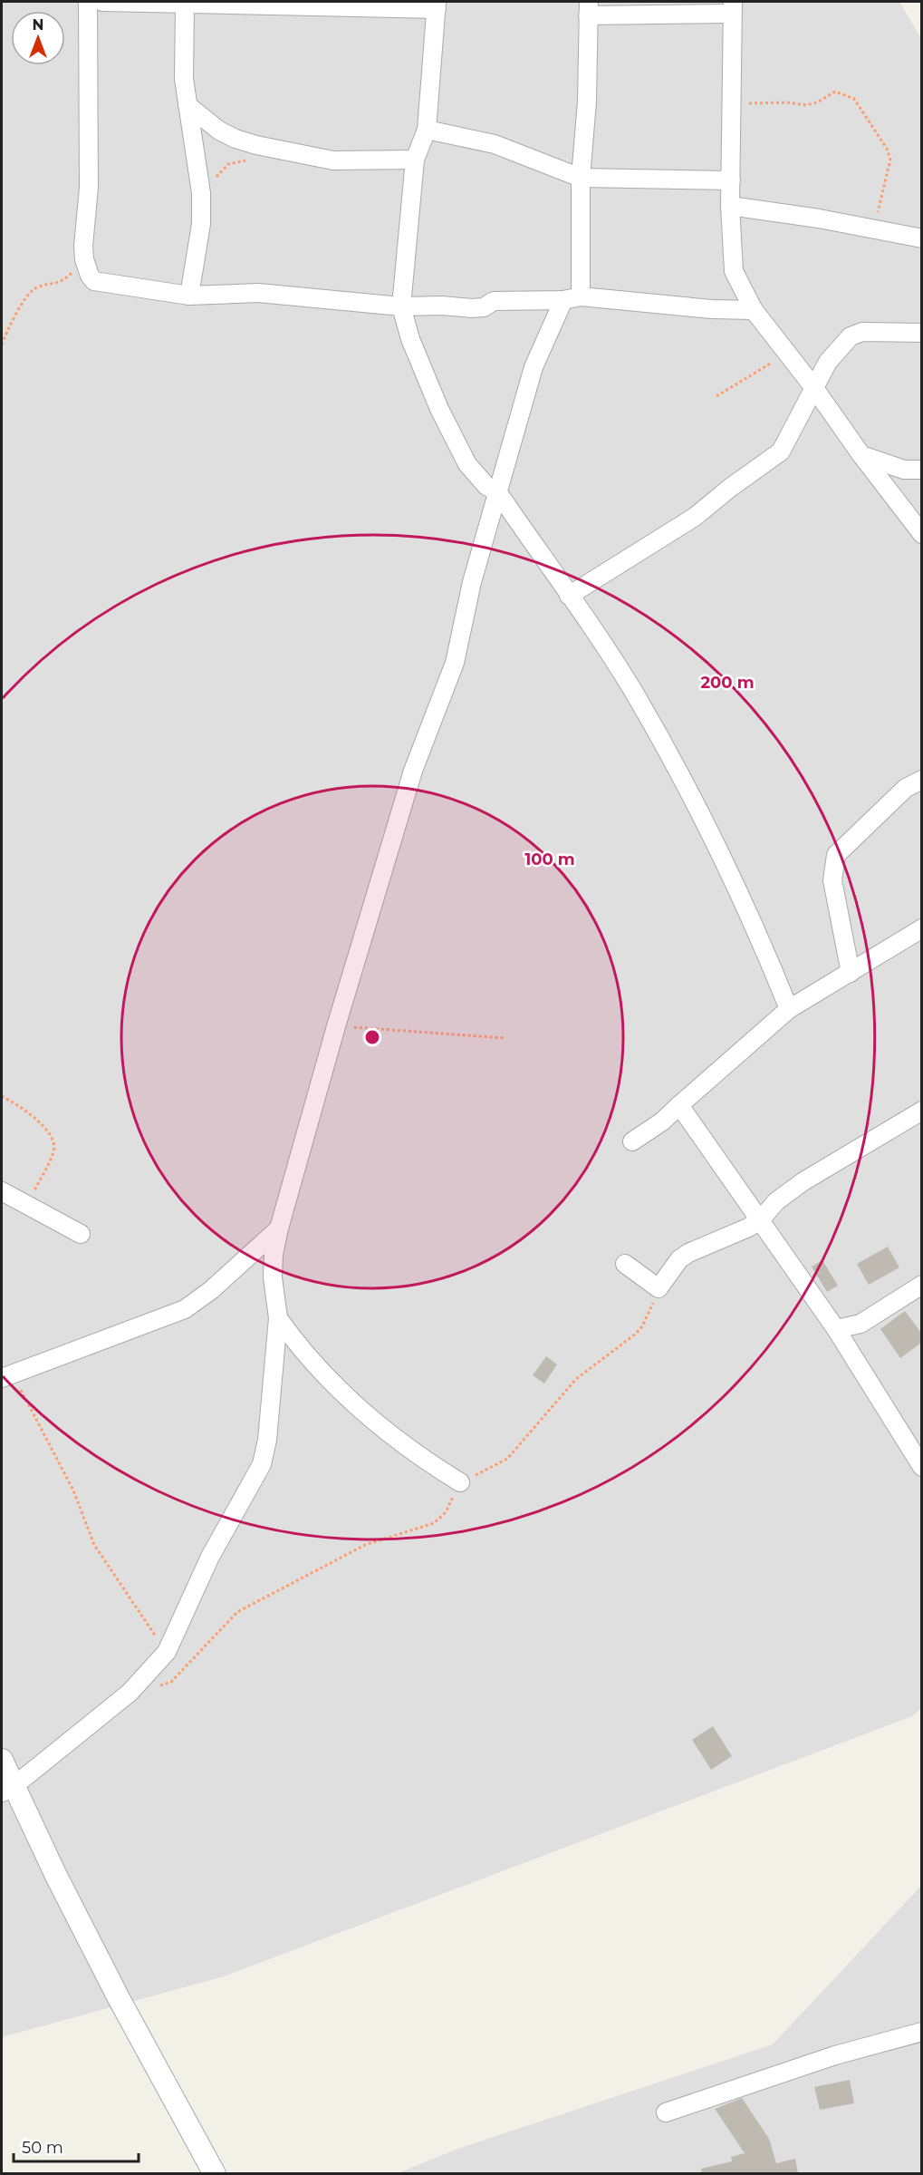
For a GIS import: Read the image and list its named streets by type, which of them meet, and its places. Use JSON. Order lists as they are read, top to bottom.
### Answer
{
  "scale_bar": "50 m",
  "north": "top",
  "rings": ["200 m", "100 m"]
}
